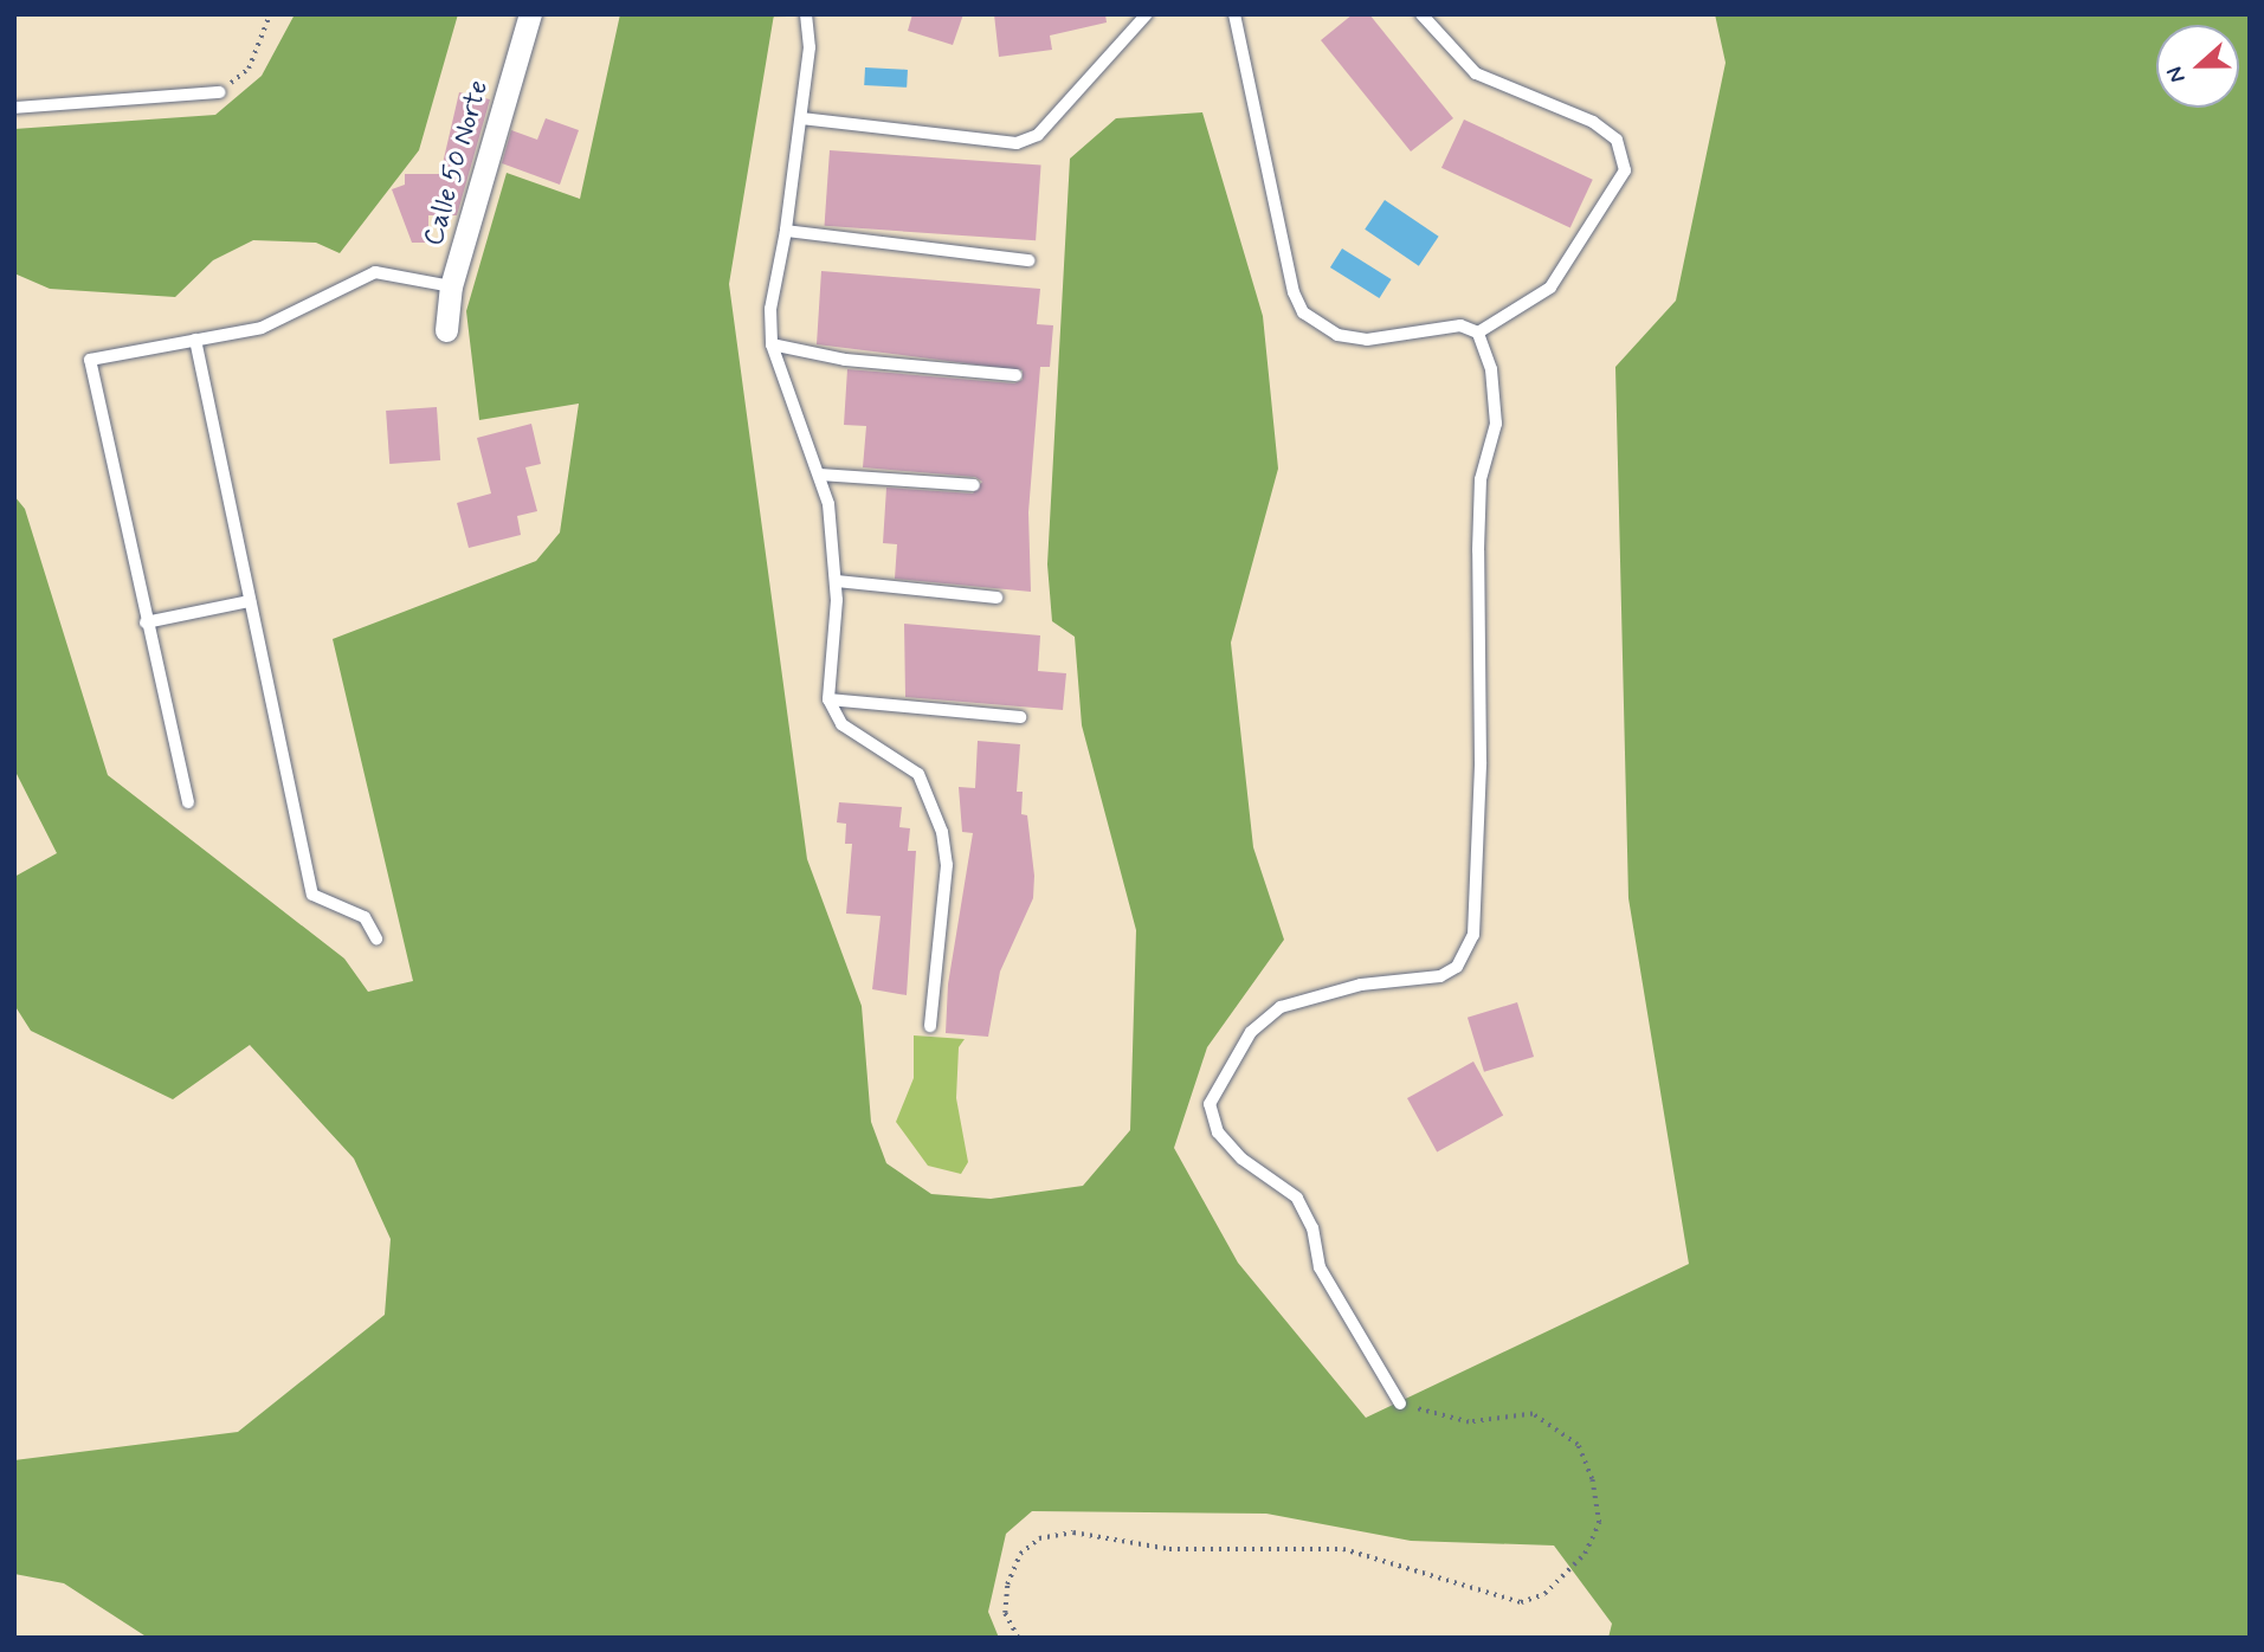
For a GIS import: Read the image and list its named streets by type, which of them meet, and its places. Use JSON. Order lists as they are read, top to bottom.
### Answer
{
  "streets": {
    "street": ["Calle 50 Norte"]
  },
  "north": "left"
}
